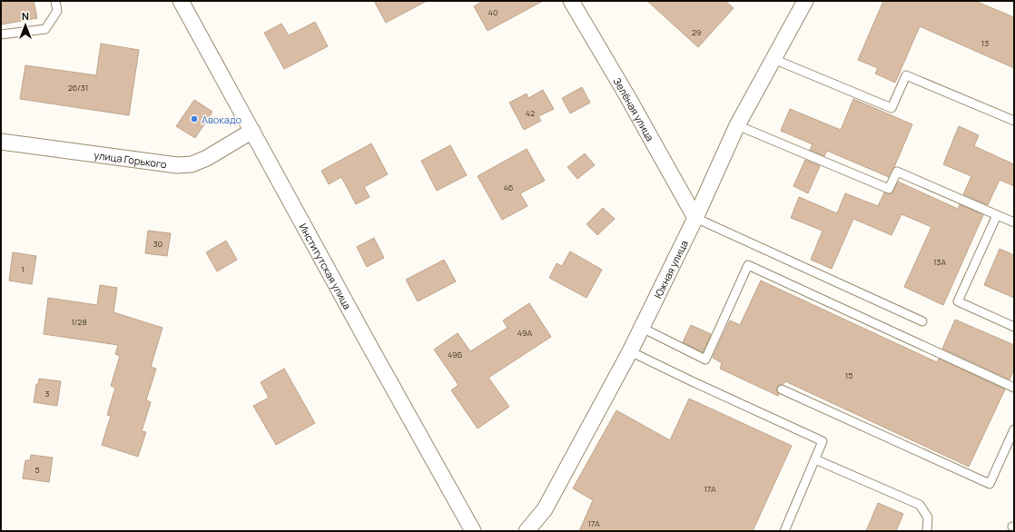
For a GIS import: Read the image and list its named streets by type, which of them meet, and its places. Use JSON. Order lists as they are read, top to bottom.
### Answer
{
  "streets": {
    "street": [
      "Зелёная улица",
      "улица Горького",
      "Институтская улица",
      "Южная улица"
    ]
  },
  "crossings": [
    ["Зелёная улица", "Южная улица"],
    ["улица Горького", "Институтская улица"]
  ],
  "places": ["Авокадо"],
  "house_numbers": [
    "40",
    "29",
    "13",
    "26/31",
    "42",
    "46",
    "30",
    "13А",
    "1",
    "1/28",
    "49А",
    "49Б",
    "15",
    "3",
    "5",
    "17А",
    "17А"
  ],
  "north": "top"
}
